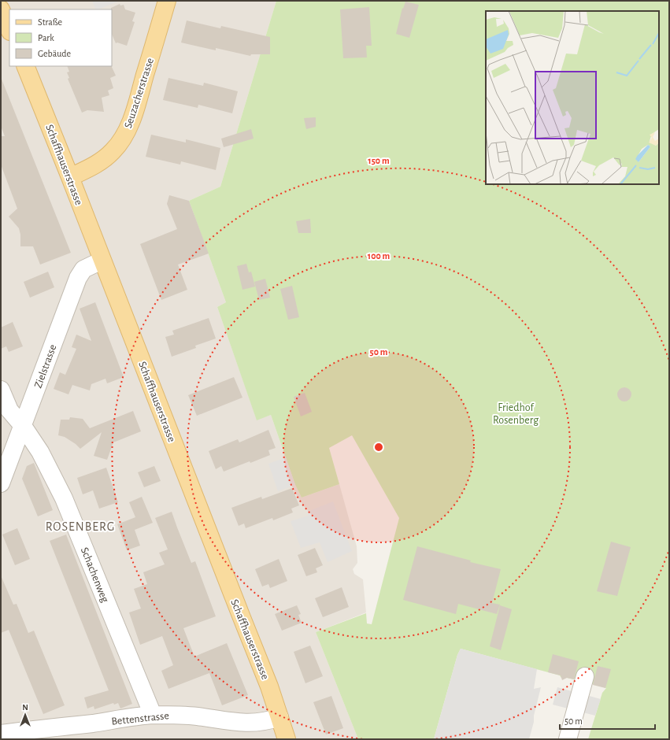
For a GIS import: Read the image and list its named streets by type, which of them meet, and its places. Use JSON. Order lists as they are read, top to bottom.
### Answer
{
  "streets": {
    "main road": ["Seuzacherstrasse", "Schaffhauserstrasse"],
    "street": ["Zielstrasse", "Schachenweg", "Bettenstrasse"]
  },
  "crossings": [
    ["Seuzacherstrasse", "Schaffhauserstrasse"],
    ["Schaffhauserstrasse", "Zielstrasse"],
    ["Schaffhauserstrasse", "Bettenstrasse"],
    ["Zielstrasse", "Schachenweg"],
    ["Schachenweg", "Bettenstrasse"]
  ],
  "districts": ["ROSENBERG"],
  "parks": ["Friedhof Rosenberg"],
  "legend": ["Straße", "Park", "Gebäude"],
  "scale_bar": "50 m",
  "north": "top",
  "rings": ["150 m", "100 m", "50 m"]
}
